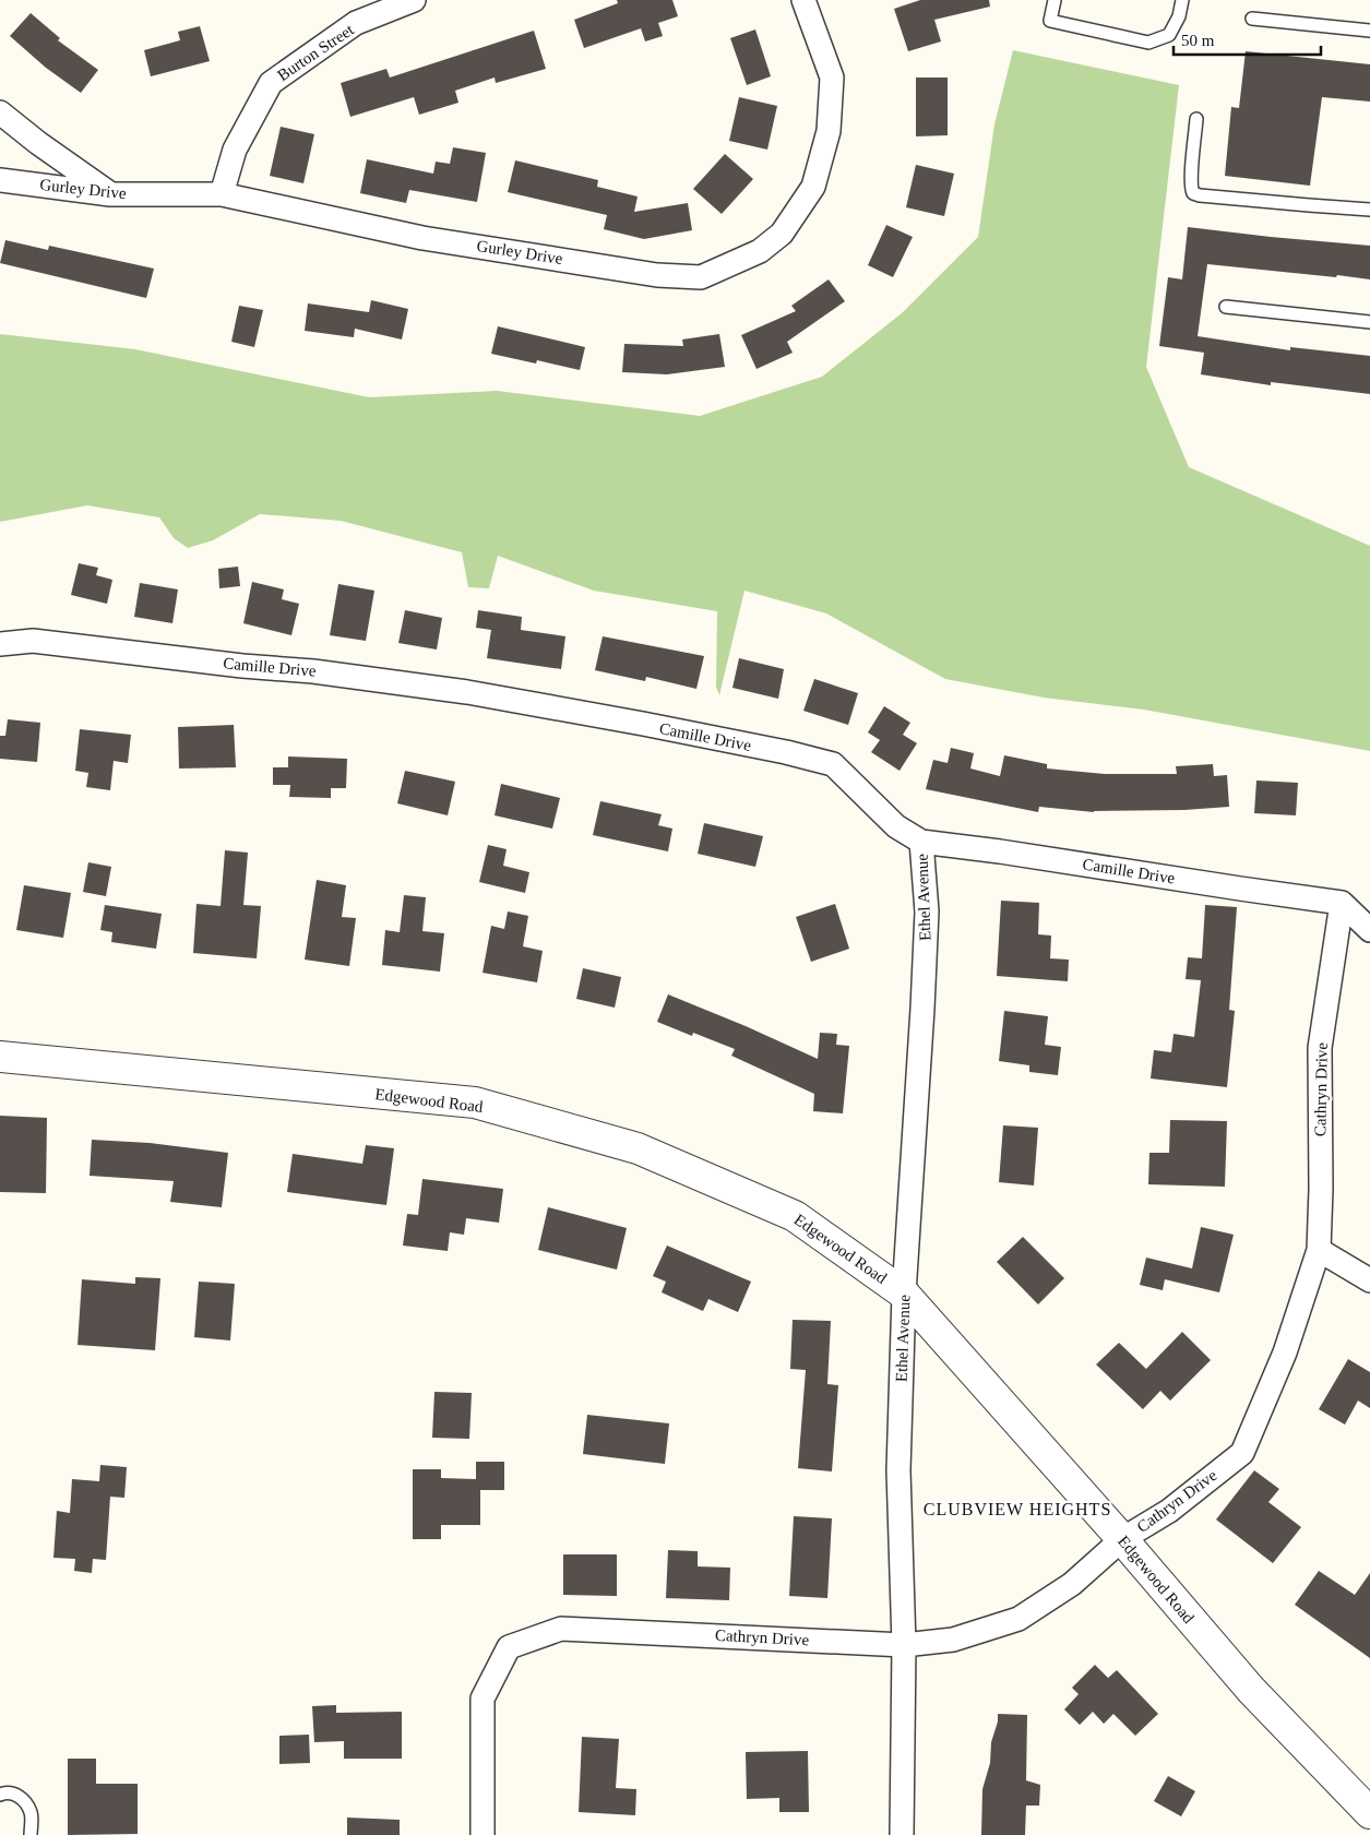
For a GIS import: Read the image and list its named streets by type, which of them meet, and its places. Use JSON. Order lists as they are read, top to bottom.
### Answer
{
  "streets": {
    "street": [
      "Burton Street",
      "Gurley Drive",
      "Camille Drive",
      "Ethel Avenue",
      "Cathryn Drive",
      "Edgewood Road"
    ]
  },
  "crossings": [
    ["Burton Street", "Gurley Drive"],
    ["Camille Drive", "Ethel Avenue"],
    ["Camille Drive", "Cathryn Drive"],
    ["Ethel Avenue", "Cathryn Drive"],
    ["Ethel Avenue", "Edgewood Road"],
    ["Cathryn Drive", "Edgewood Road"]
  ],
  "districts": ["CLUBVIEW HEIGHTS"],
  "scale_bar": "50 m"
}
